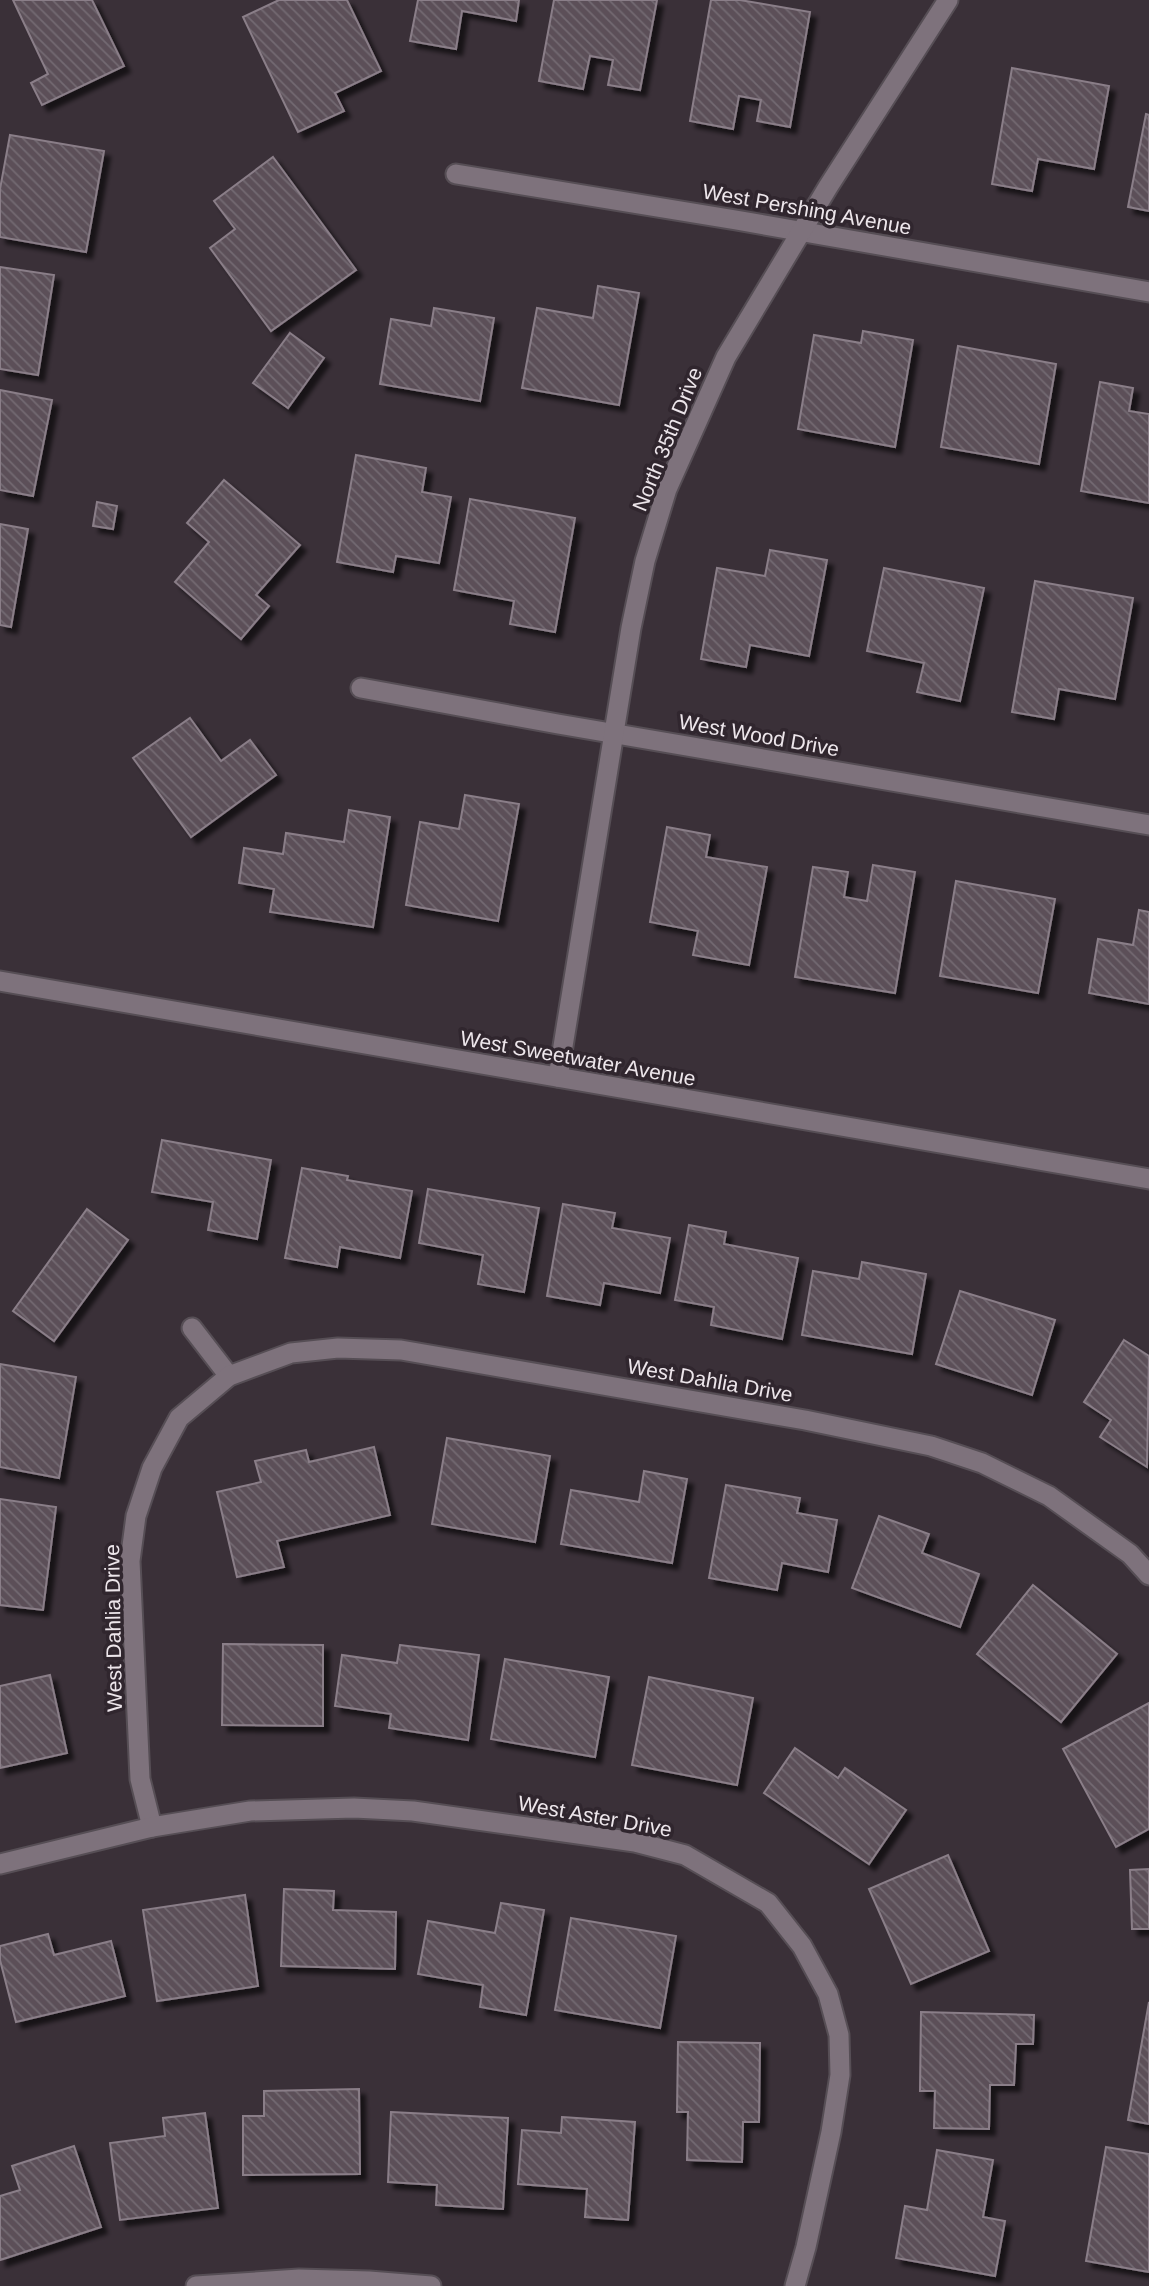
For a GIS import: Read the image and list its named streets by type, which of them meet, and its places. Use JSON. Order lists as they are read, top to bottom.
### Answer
{
  "streets": {
    "street": [
      "West Pershing Avenue",
      "North 35th Drive",
      "West Wood Drive",
      "West Sweetwater Avenue",
      "West Dahlia Drive",
      "West Aster Drive"
    ]
  },
  "crossings": [
    ["West Pershing Avenue", "North 35th Drive"],
    ["North 35th Drive", "West Wood Drive"],
    ["North 35th Drive", "West Sweetwater Avenue"],
    ["West Dahlia Drive", "West Aster Drive"]
  ]
}
